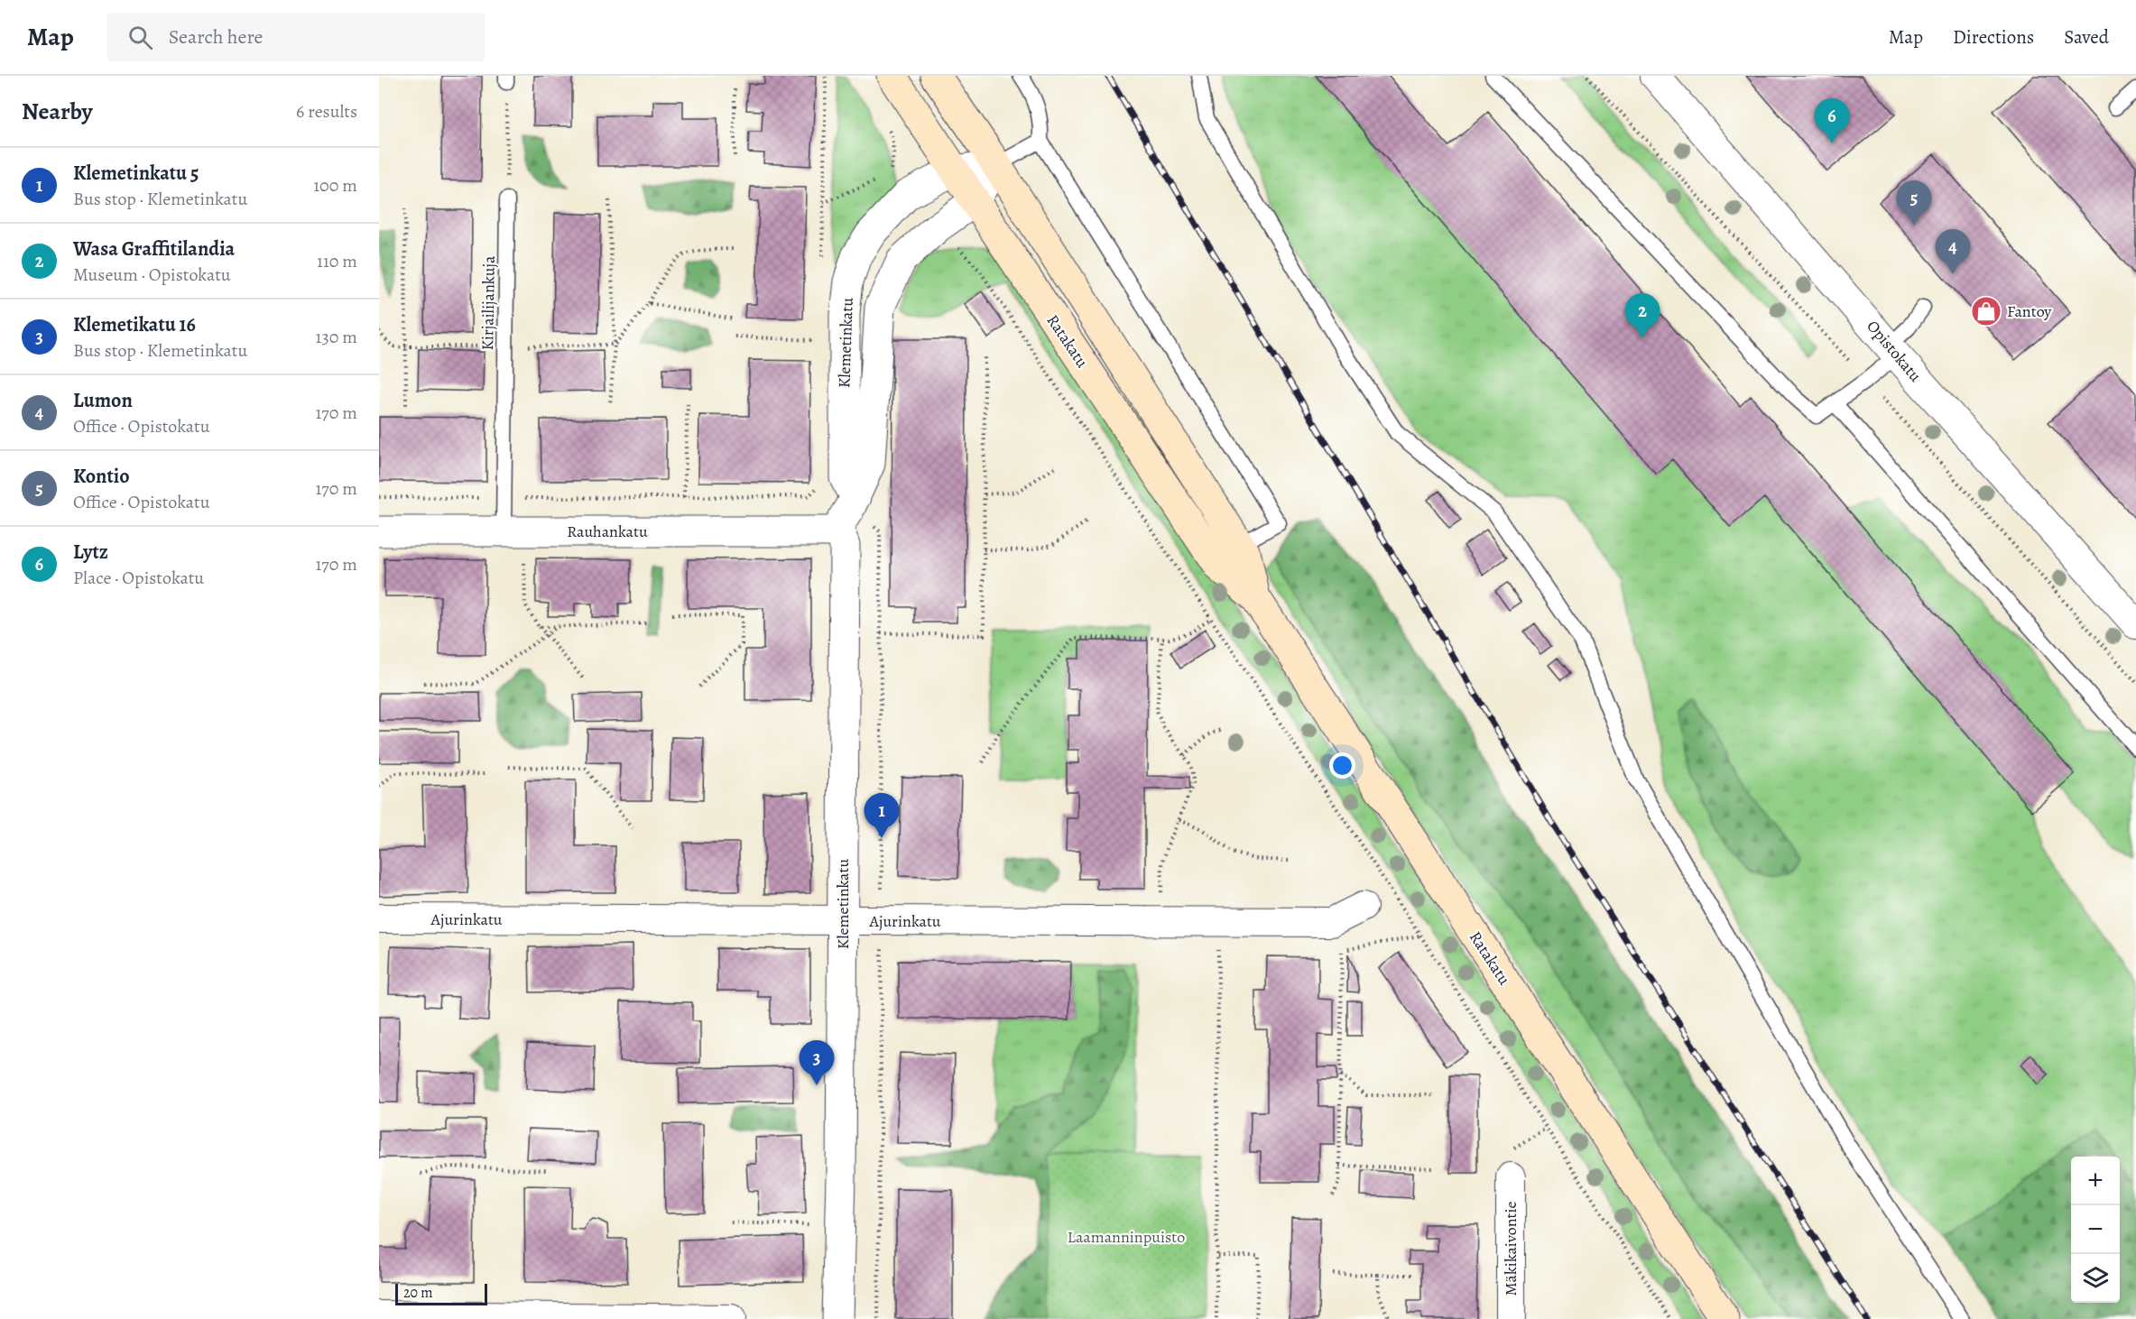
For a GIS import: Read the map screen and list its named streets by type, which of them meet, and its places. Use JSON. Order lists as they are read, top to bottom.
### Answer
{
  "streets": {
    "main road": ["Ratakatu"],
    "street": [
      "Klemetinkatu",
      "Opistokatu",
      "Rauhankatu",
      "Ajurinkatu",
      "Mäkikaivontie"
    ],
    "lane": ["Kirjailijankuja"]
  },
  "crossings": [
    ["Kirjailijankuja", "Rauhankatu"],
    ["Ratakatu", "Klemetinkatu"],
    ["Klemetinkatu", "Rauhankatu"],
    ["Klemetinkatu", "Ajurinkatu"]
  ],
  "parks": ["Laamanninpuisto"],
  "places": {
    "shop": ["Fantoy"]
  },
  "scale_bar": "20 m",
  "page": {
    "header": "Map",
    "search": "Search here",
    "nav": ["Map", "Directions", "Saved"],
    "heading": ["Nearby", "6 results"],
    "pins": [
      "6",
      "5",
      "4",
      "2",
      "1",
      "3"
    ],
    "list": [
      {
        "mark": "1",
        "name": "Klemetinkatu 5",
        "note": "Bus stop · Klemetinkatu",
        "value": "100 m"
      },
      {
        "mark": "2",
        "name": "Wasa Graffitilandia",
        "note": "Museum · Opistokatu",
        "value": "110 m"
      },
      {
        "mark": "3",
        "name": "Klemetikatu 16",
        "note": "Bus stop · Klemetinkatu",
        "value": "130 m"
      },
      {
        "mark": "4",
        "name": "Lumon",
        "note": "Office · Opistokatu",
        "value": "170 m"
      },
      {
        "mark": "5",
        "name": "Kontio",
        "note": "Office · Opistokatu",
        "value": "170 m"
      },
      {
        "mark": "6",
        "name": "Lytz",
        "note": "Place · Opistokatu",
        "value": "170 m"
      }
    ],
    "map_buttons": ["+", "−"],
    "scale": "20 m"
  }
}
